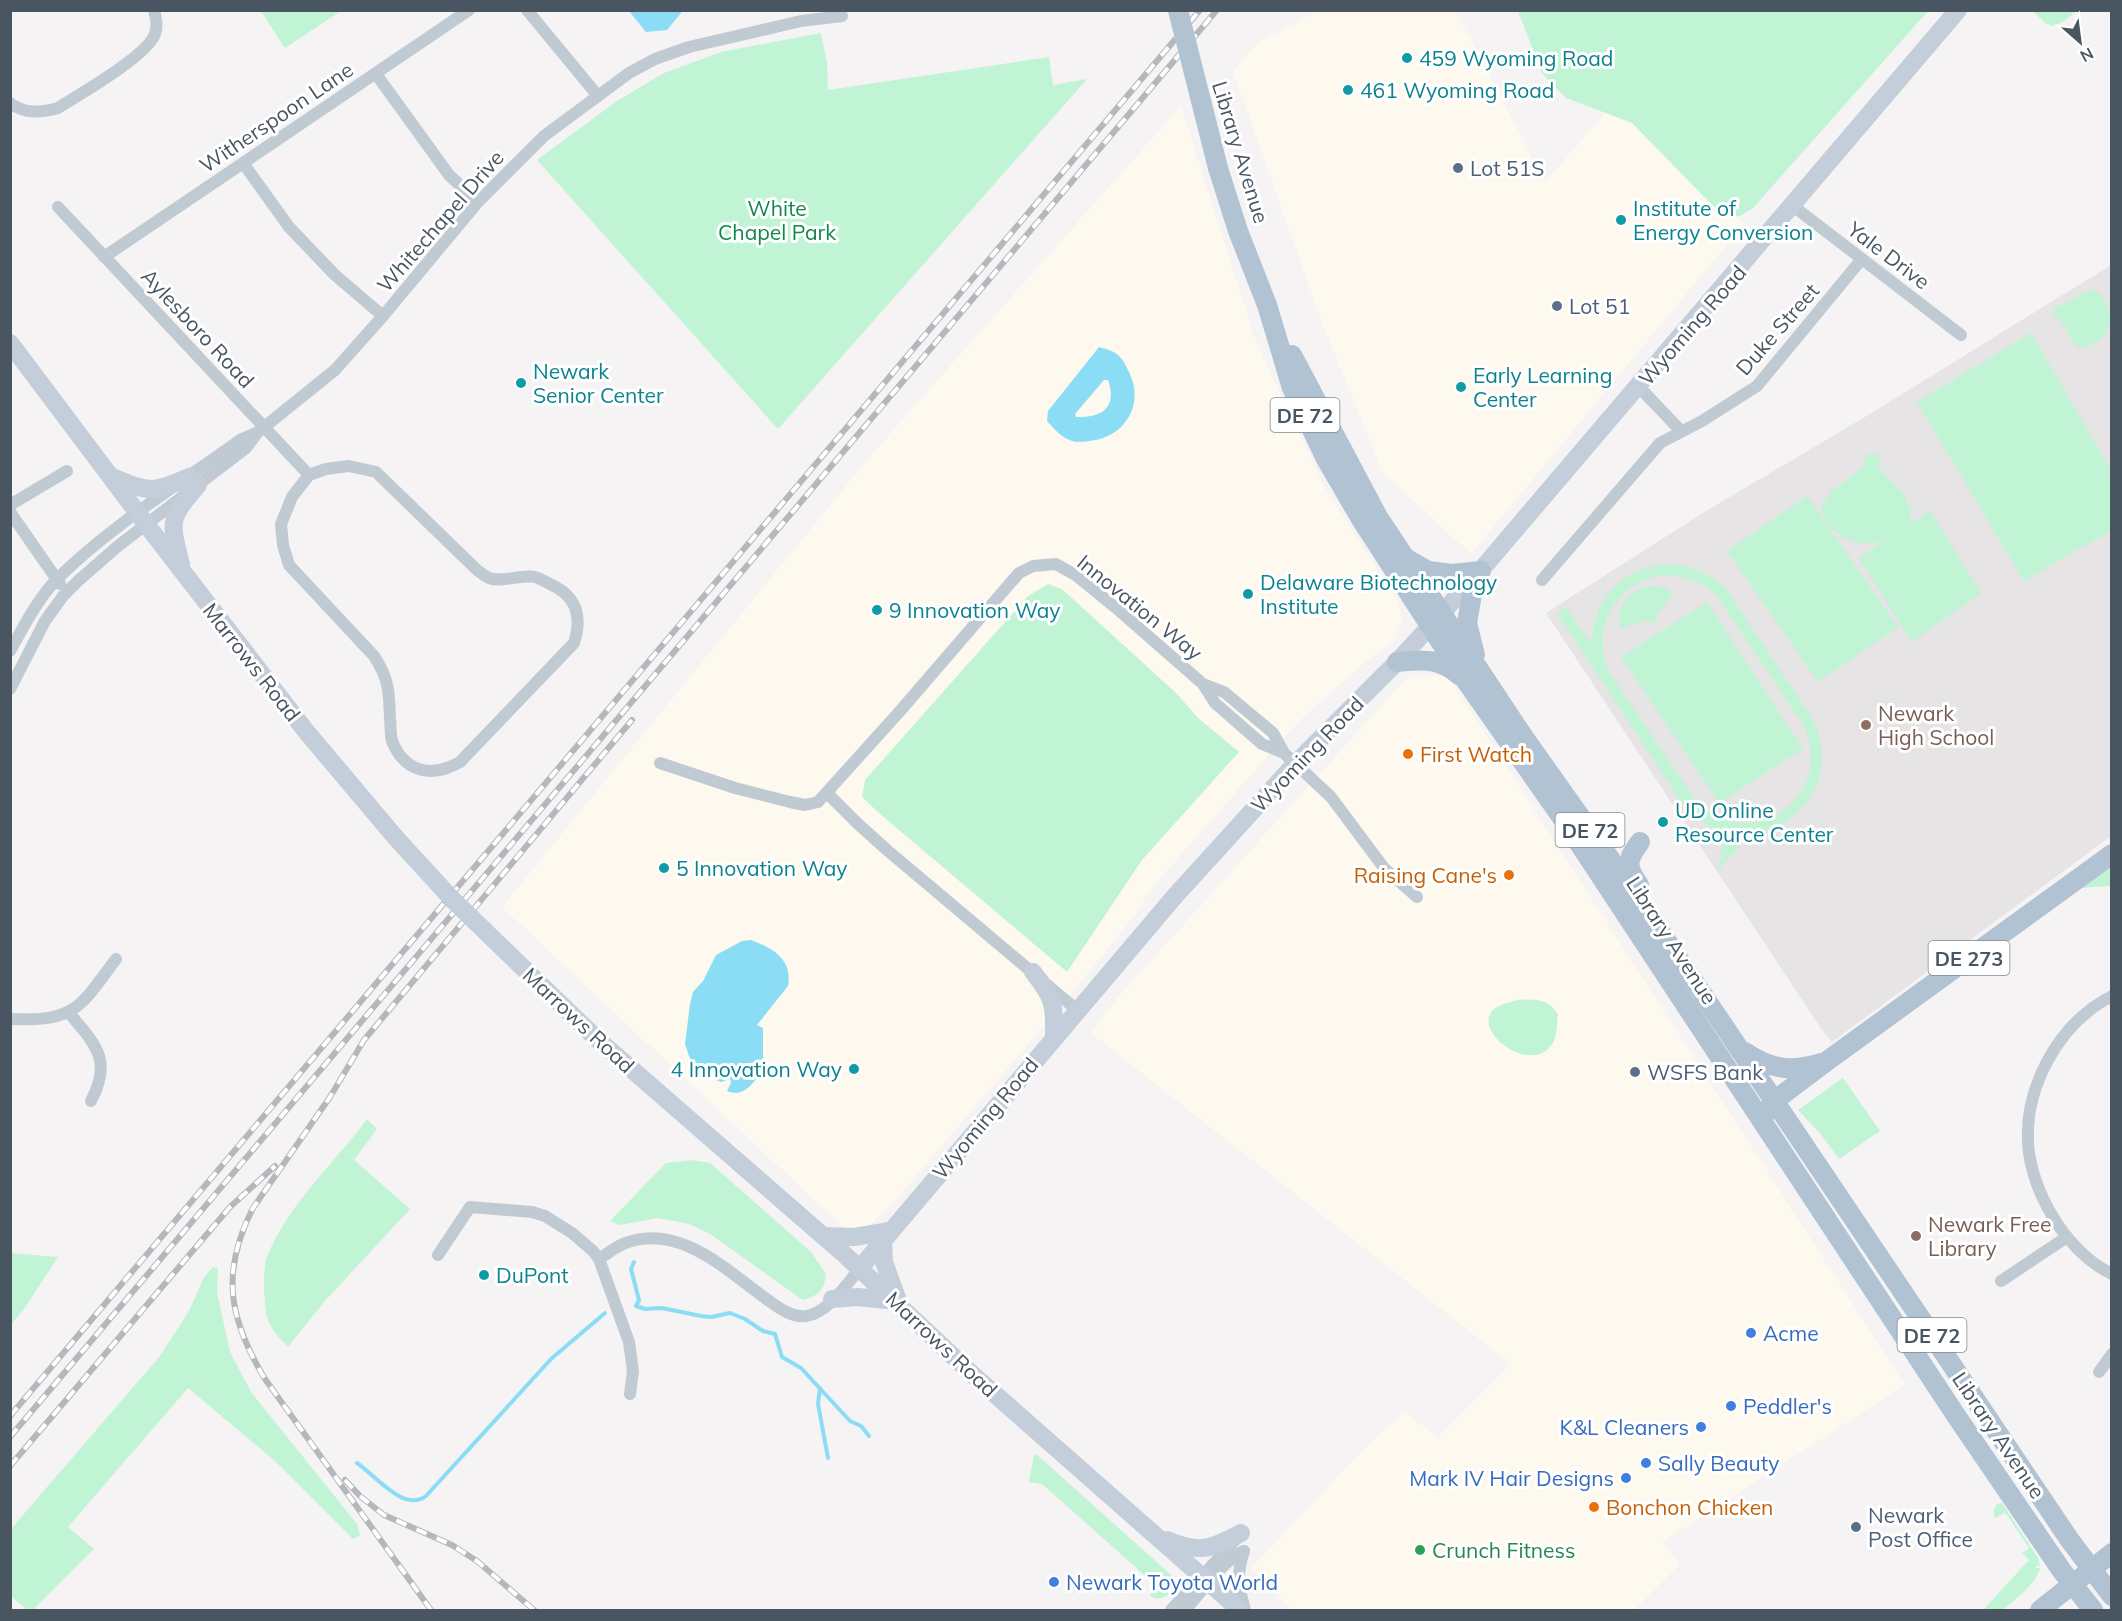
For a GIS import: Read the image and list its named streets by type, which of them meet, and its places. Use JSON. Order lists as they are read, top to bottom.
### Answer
{
  "streets": {
    "main road": ["Library Avenue", "DE 72", "DE 273"],
    "street": [
      "Witherspoon Lane",
      "Whitechapel Drive",
      "Yale Drive",
      "Wyoming Road",
      "Aylesboro Road",
      "Duke Street",
      "Innovation Way",
      "Marrows Road"
    ]
  },
  "crossings": [
    ["Witherspoon Lane", "Aylesboro Road"],
    ["Library Avenue", "Wyoming Road"],
    ["Library Avenue", "DE 273"],
    ["Whitechapel Drive", "Aylesboro Road"],
    ["Whitechapel Drive", "Marrows Road"],
    ["Yale Drive", "Wyoming Road"],
    ["Yale Drive", "Duke Street"],
    ["Wyoming Road", "Innovation Way"],
    ["Wyoming Road", "Marrows Road"]
  ],
  "parks": ["White Chapel Park"],
  "places": [
    "459 Wyoming Road",
    "461 Wyoming Road",
    "Lot 51S",
    "Institute of Energy Conversion",
    "Lot 51",
    "Newark Senior Center",
    "Early Learning Center",
    "Delaware Biotechnology Institute",
    "9 Innovation Way",
    "Newark High School",
    "First Watch",
    "UD Online Resource Center",
    "5 Innovation Way",
    "Raising Cane's",
    "4 Innovation Way",
    "WSFS Bank",
    "Newark Free Library",
    "DuPont",
    "Acme",
    "Peddler's",
    "K&L Cleaners",
    "Sally Beauty",
    "Mark IV Hair Designs",
    "Bonchon Chicken",
    "Newark Post Office",
    "Crunch Fitness",
    "Newark Toyota World"
  ],
  "north": "bottom right"
}
